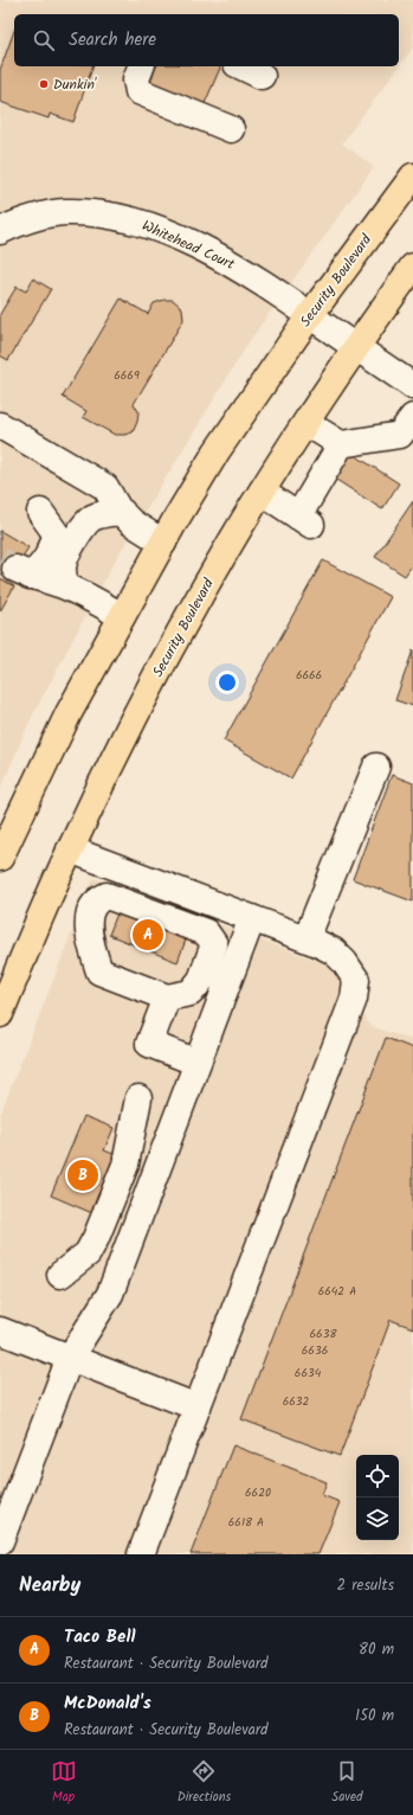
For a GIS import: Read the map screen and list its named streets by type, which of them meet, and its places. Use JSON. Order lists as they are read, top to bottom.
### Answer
{
  "streets": {
    "main road": ["Security Boulevard"],
    "street": ["Whitehead Court"]
  },
  "crossings": [
    ["Whitehead Court", "Security Boulevard"]
  ],
  "places": ["Dunkin'"],
  "house_numbers": [
    "6669",
    "6666",
    "6642 A",
    "6638",
    "6636",
    "6634",
    "6632",
    "6620",
    "6618 A"
  ],
  "page": {
    "search": "Search here",
    "pins": ["A", "B"],
    "heading": ["Nearby", "2 results"],
    "list": [
      {
        "mark": "A",
        "name": "Taco Bell",
        "note": "Restaurant · Security Boulevard",
        "value": "80 m"
      },
      {
        "mark": "B",
        "name": "McDonald's",
        "note": "Restaurant · Security Boulevard",
        "value": "150 m"
      }
    ],
    "nav": ["Map", "Directions", "Saved"]
  }
}
